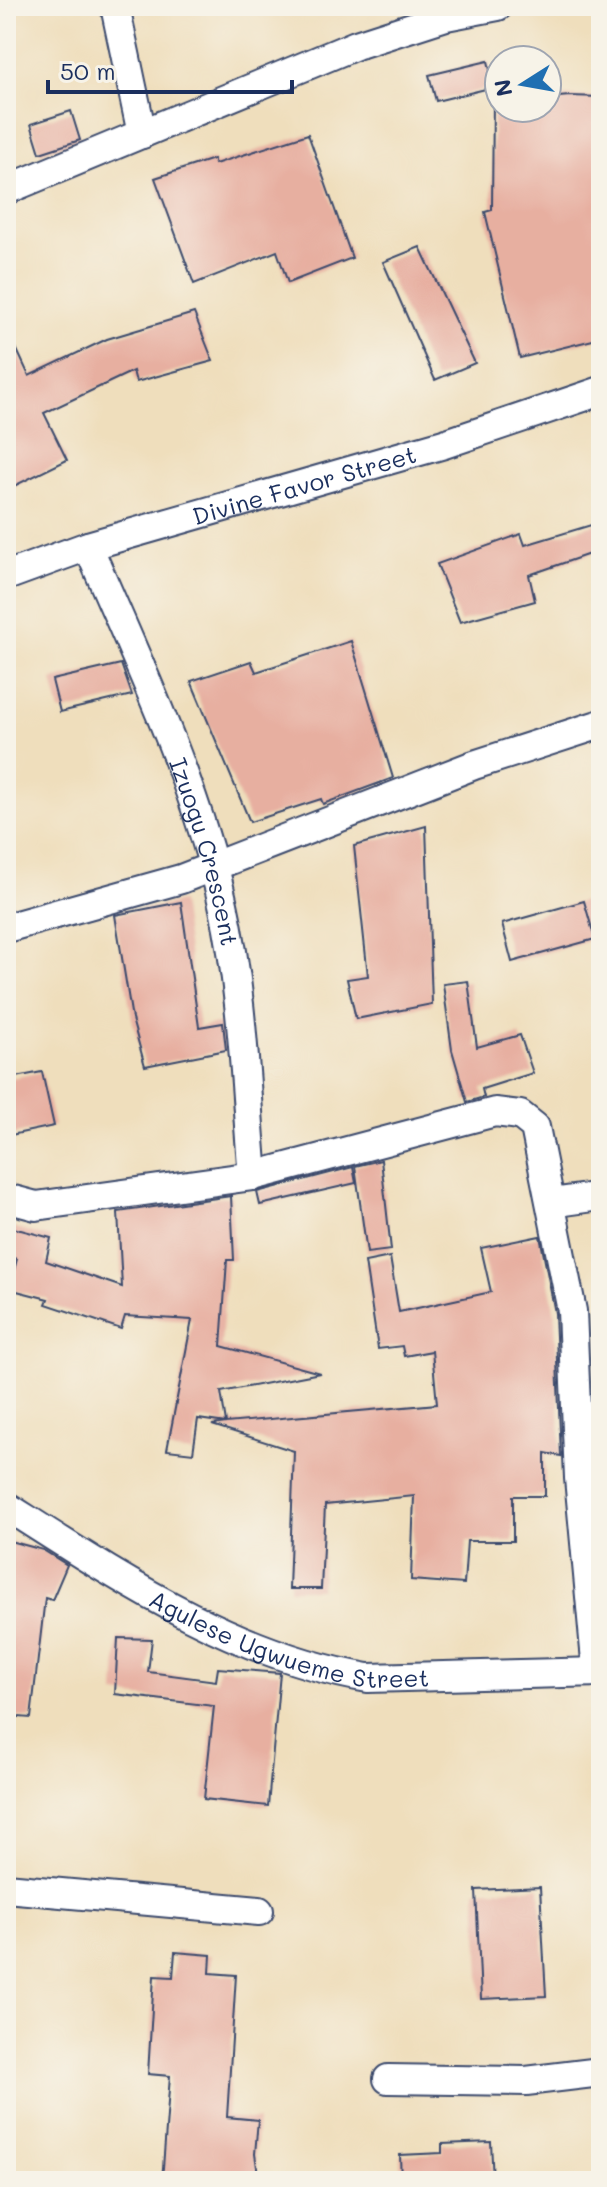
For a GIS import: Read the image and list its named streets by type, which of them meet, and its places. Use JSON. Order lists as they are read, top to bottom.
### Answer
{
  "streets": {
    "street": ["Divine Favor Street", "Izuogu Crescent", "Agulese Ugwueme Street"]
  },
  "crossings": [
    ["Divine Favor Street", "Izuogu Crescent"]
  ],
  "scale_bar": "50 m",
  "north": "left"
}
